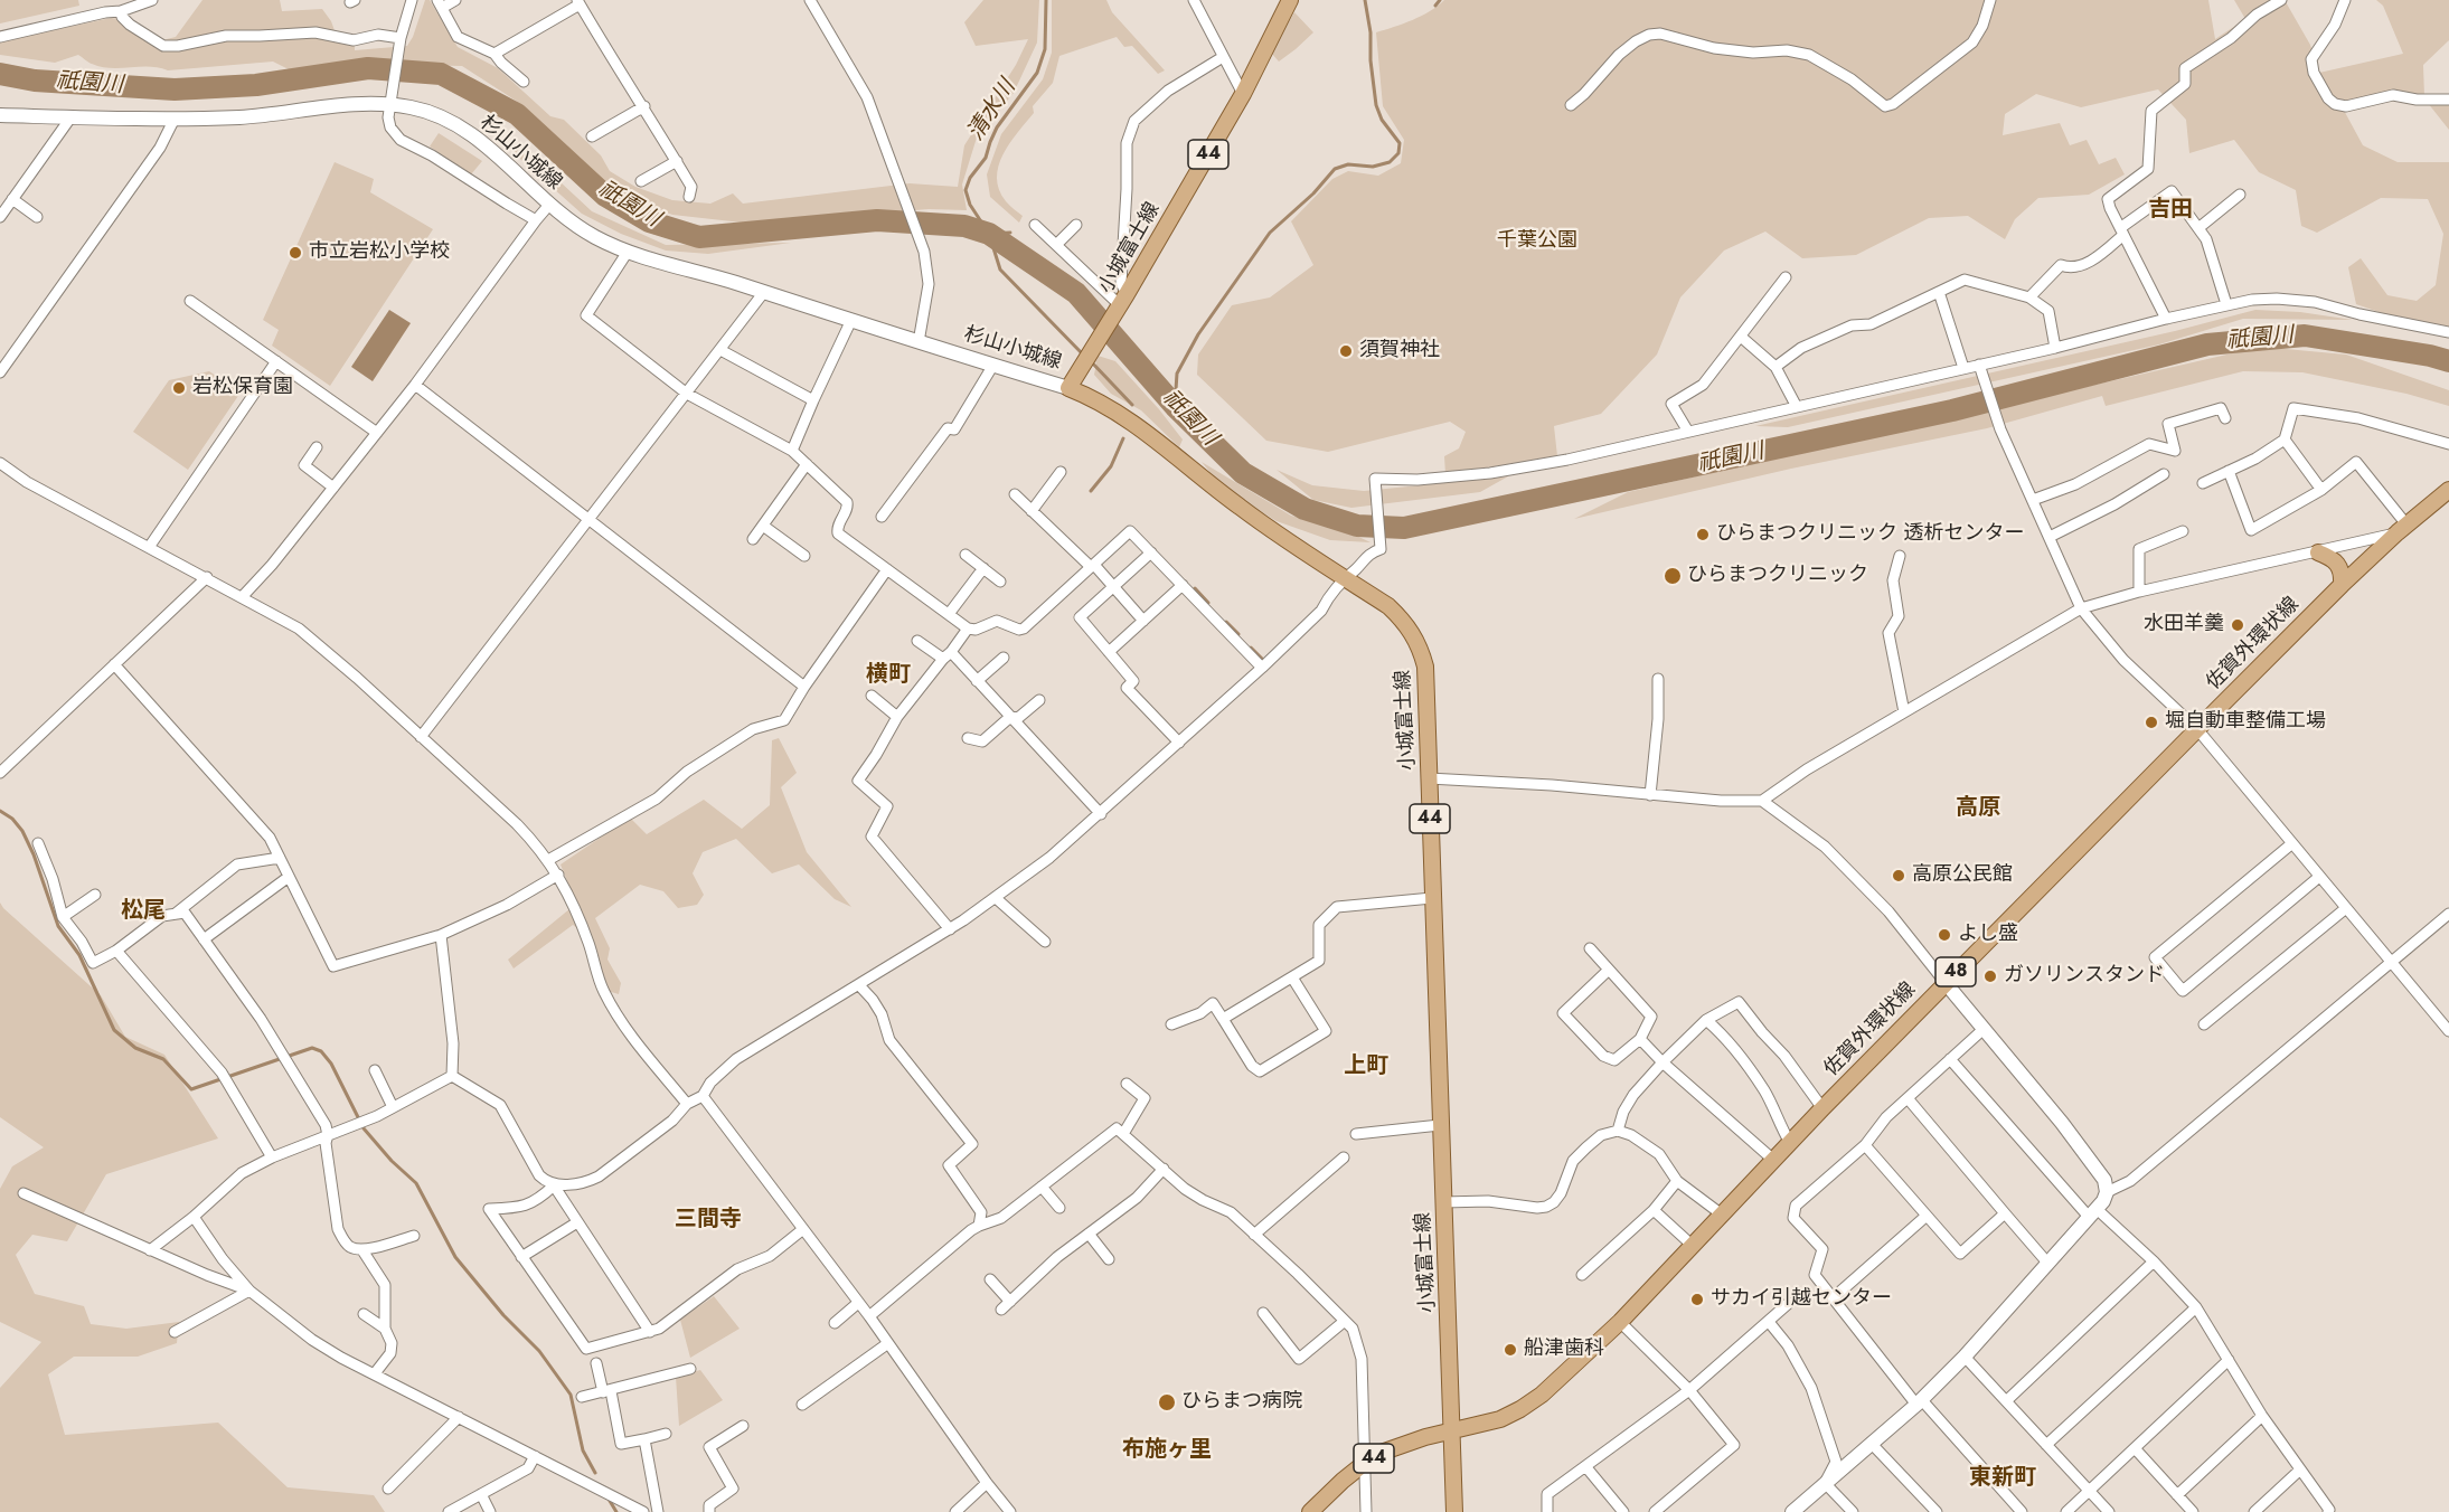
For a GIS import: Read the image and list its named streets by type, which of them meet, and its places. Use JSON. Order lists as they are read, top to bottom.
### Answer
{
  "streets": {
    "main road": [
      "杉山小城線",
      "44",
      "小城富士線",
      "佐賀外環状線",
      "48"
    ]
  },
  "crossings": [
    ["杉山小城線", "小城富士線"],
    ["44", "小城富士線"],
    ["44", "佐賀外環状線"],
    ["小城富士線", "佐賀外環状線"]
  ],
  "districts": [
    "吉田",
    "横町",
    "高原",
    "松尾",
    "上町",
    "三間寺",
    "布施ヶ里",
    "東新町"
  ],
  "water": ["祇園川", "清水川"],
  "parks": ["千葉公園"],
  "places": [
    "市立岩松小学校",
    "須賀神社",
    "岩松保育園",
    "ひらまつクリニック 透析センター",
    "ひらまつクリニック",
    "水田羊羹",
    "堀自動車整備工場",
    "高原公民館",
    "よし盛",
    "ガソリンスタンド",
    "サカイ引越センター",
    "船津歯科",
    "ひらまつ病院"
  ]
}
